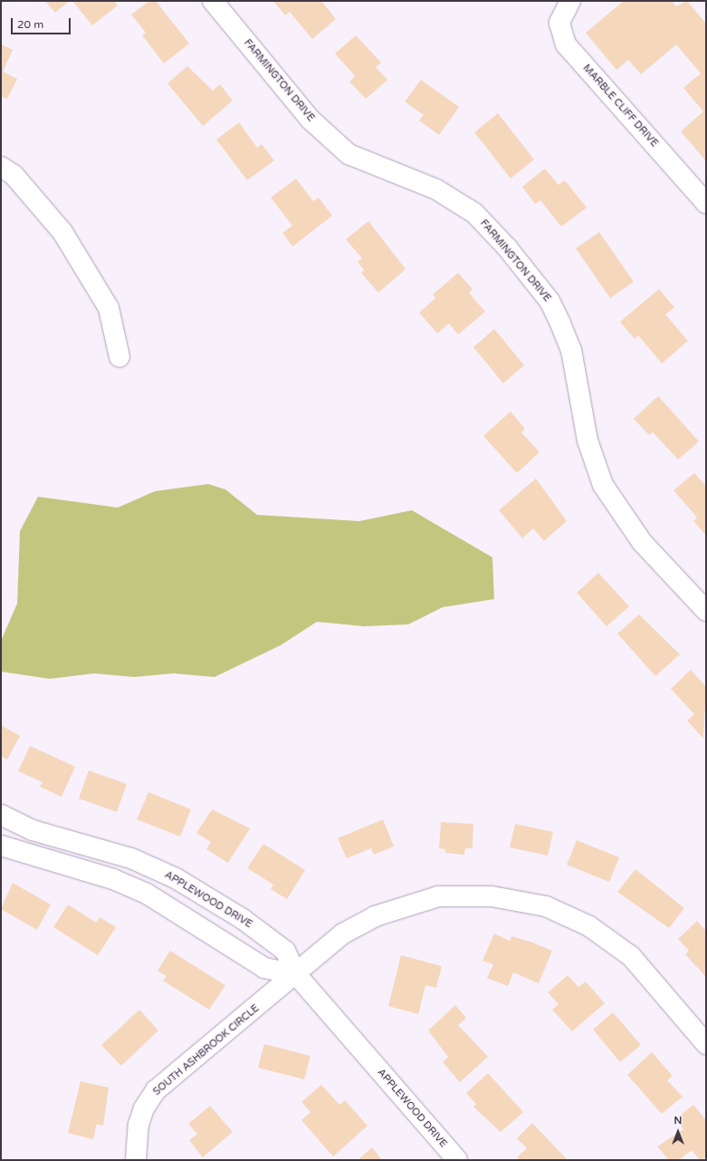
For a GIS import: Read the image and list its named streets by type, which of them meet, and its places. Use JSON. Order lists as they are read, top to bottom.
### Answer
{
  "streets": {
    "street": [
      "FARMINGTON DRIVE",
      "MARBLE CLIFF DRIVE",
      "APPLEWOOD DRIVE",
      "SOUTH ASHBROOK CIRCLE"
    ]
  },
  "crossings": [
    ["APPLEWOOD DRIVE", "SOUTH ASHBROOK CIRCLE"]
  ],
  "scale_bar": "20 m",
  "north": "top"
}
